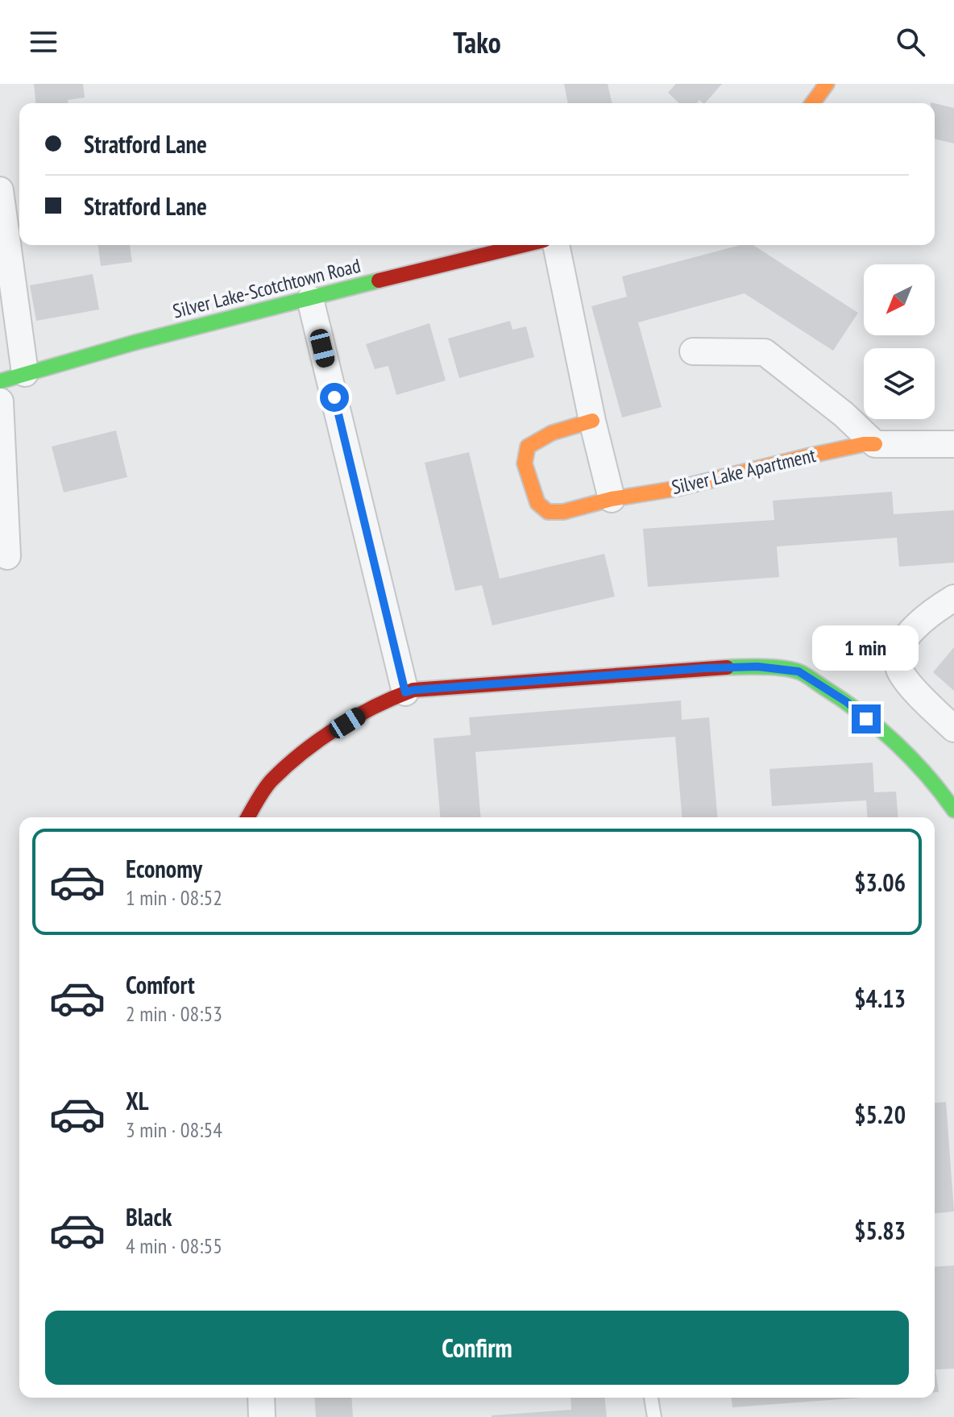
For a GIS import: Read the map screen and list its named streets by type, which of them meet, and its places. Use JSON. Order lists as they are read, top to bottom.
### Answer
{
  "streets": {
    "street": ["Silver Lake-Scotchtown Road", "Silver Lake Apartment"]
  },
  "north": "bottom left",
  "page": {
    "header": "Tako",
    "banner": ["Stratford Lane", "Stratford Lane"],
    "bubble": "1 min",
    "list": [
      {
        "name": "Economy",
        "note": "1 min · 08:52",
        "value": "$3.06"
      },
      {
        "name": "Comfort",
        "note": "2 min · 08:53",
        "value": "$4.13"
      },
      {
        "name": "XL",
        "note": "3 min · 08:54",
        "value": "$5.20"
      },
      {
        "name": "Black",
        "note": "4 min · 08:55",
        "value": "$5.83"
      }
    ],
    "buttons": "Confirm"
  }
}
